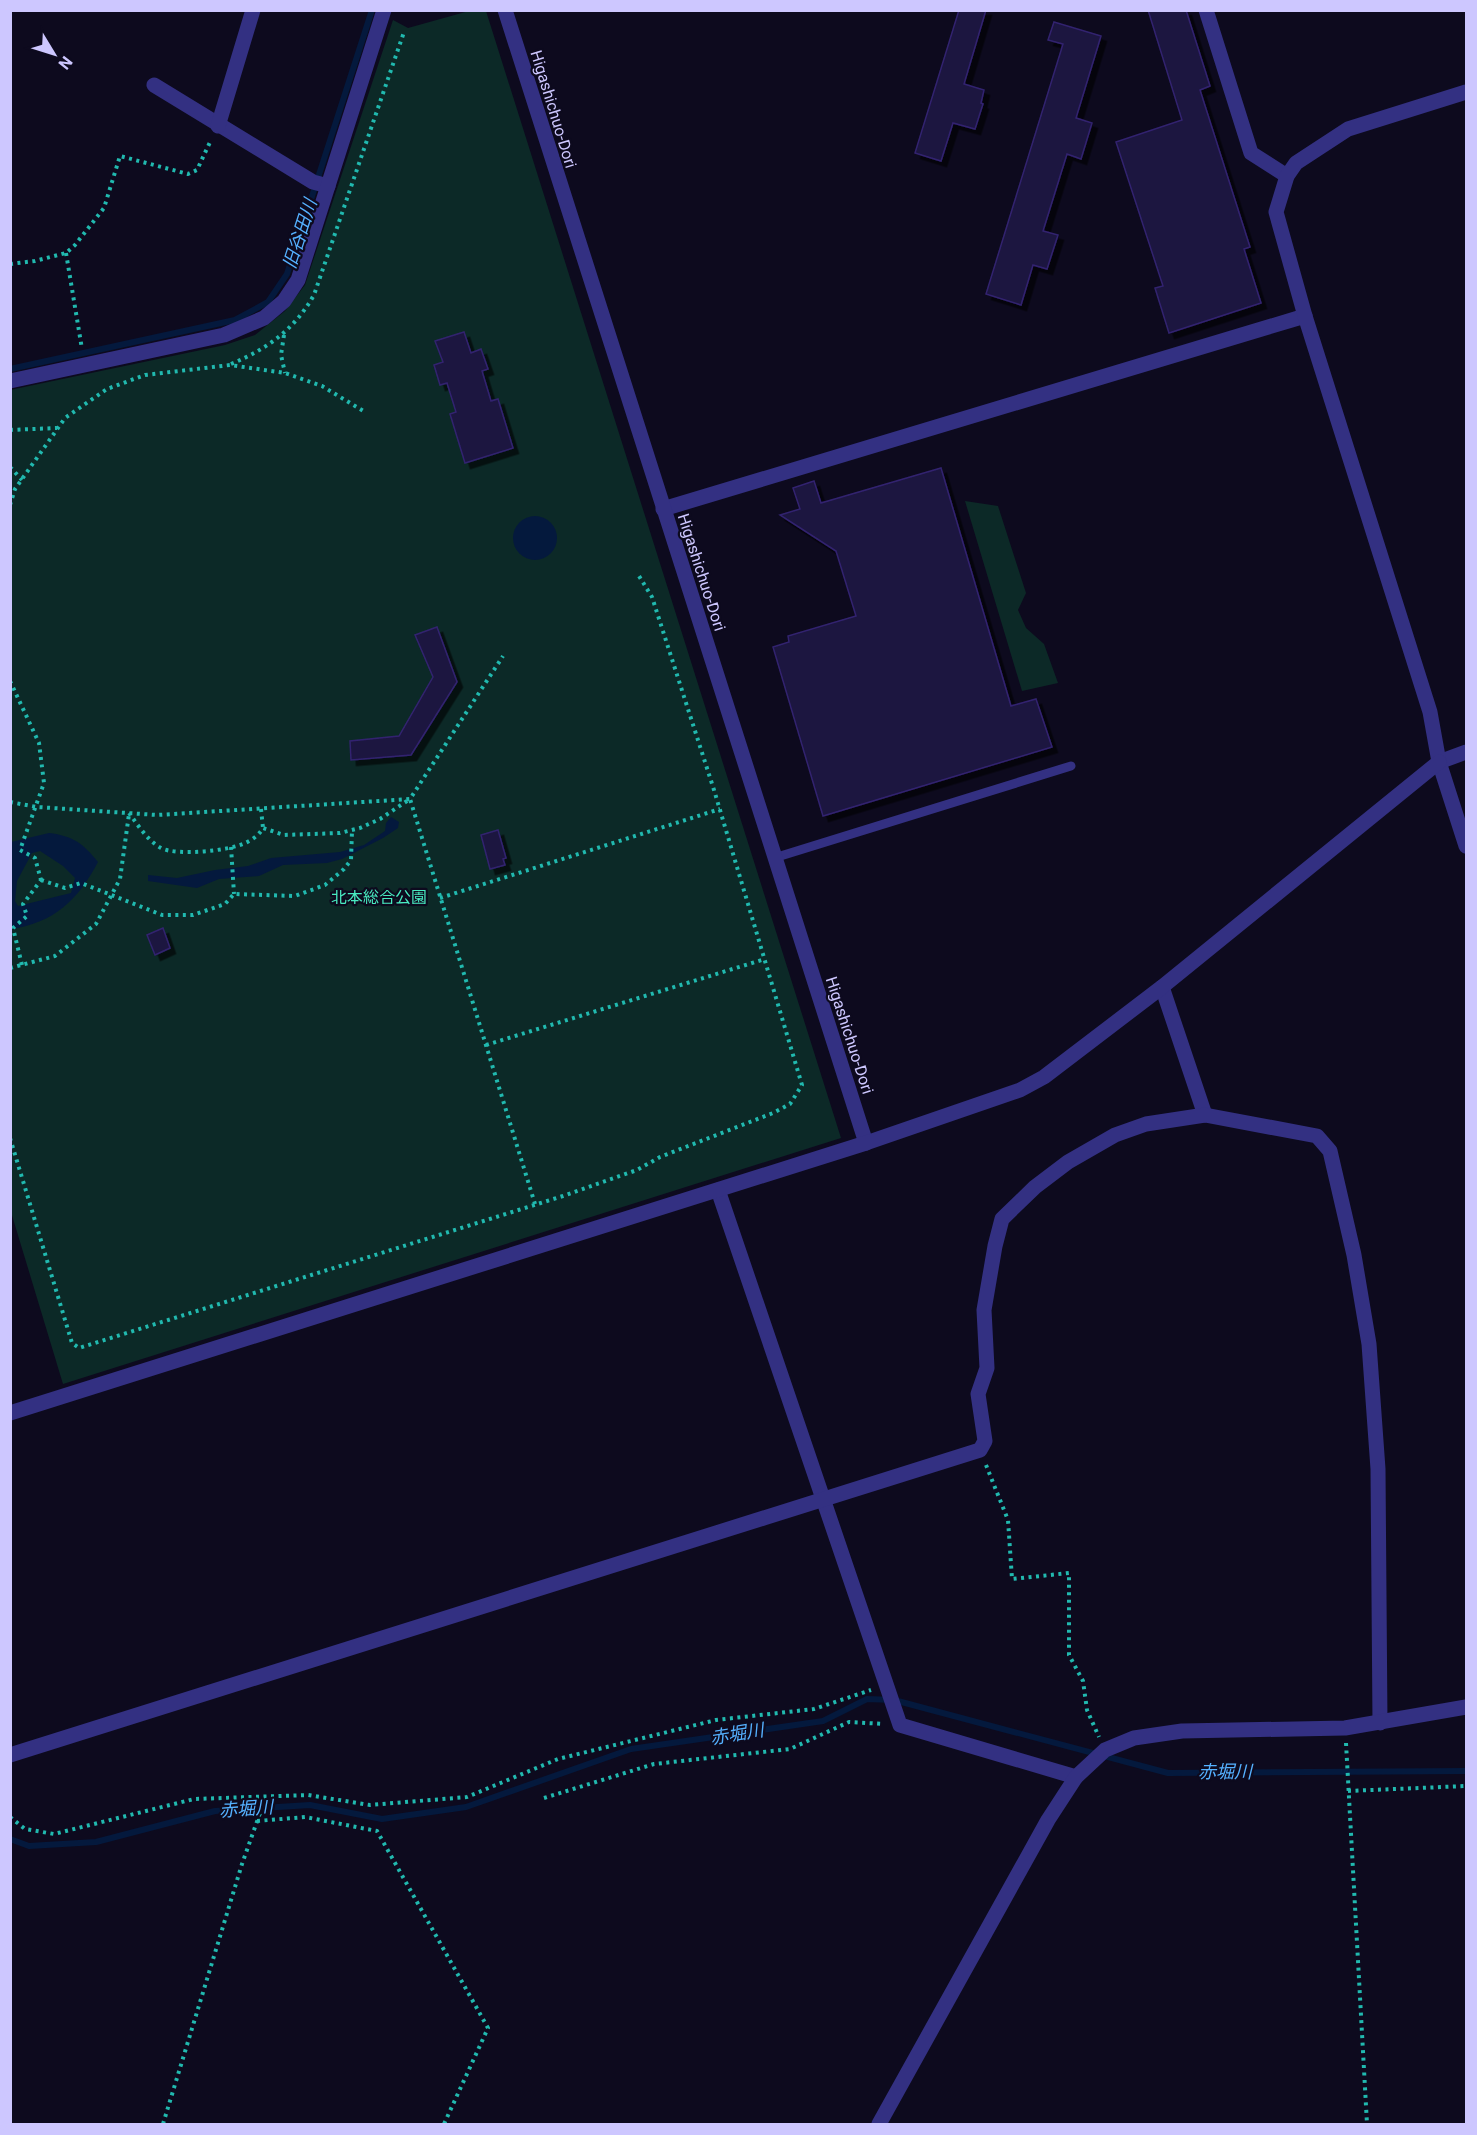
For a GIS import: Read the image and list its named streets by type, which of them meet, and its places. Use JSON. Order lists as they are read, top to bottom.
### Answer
{
  "streets": {
    "street": ["Higashichuo-Dori"]
  },
  "water": ["旧谷田川", "赤堀川"],
  "parks": ["北本総合公園"],
  "north": "bottom right"
}
